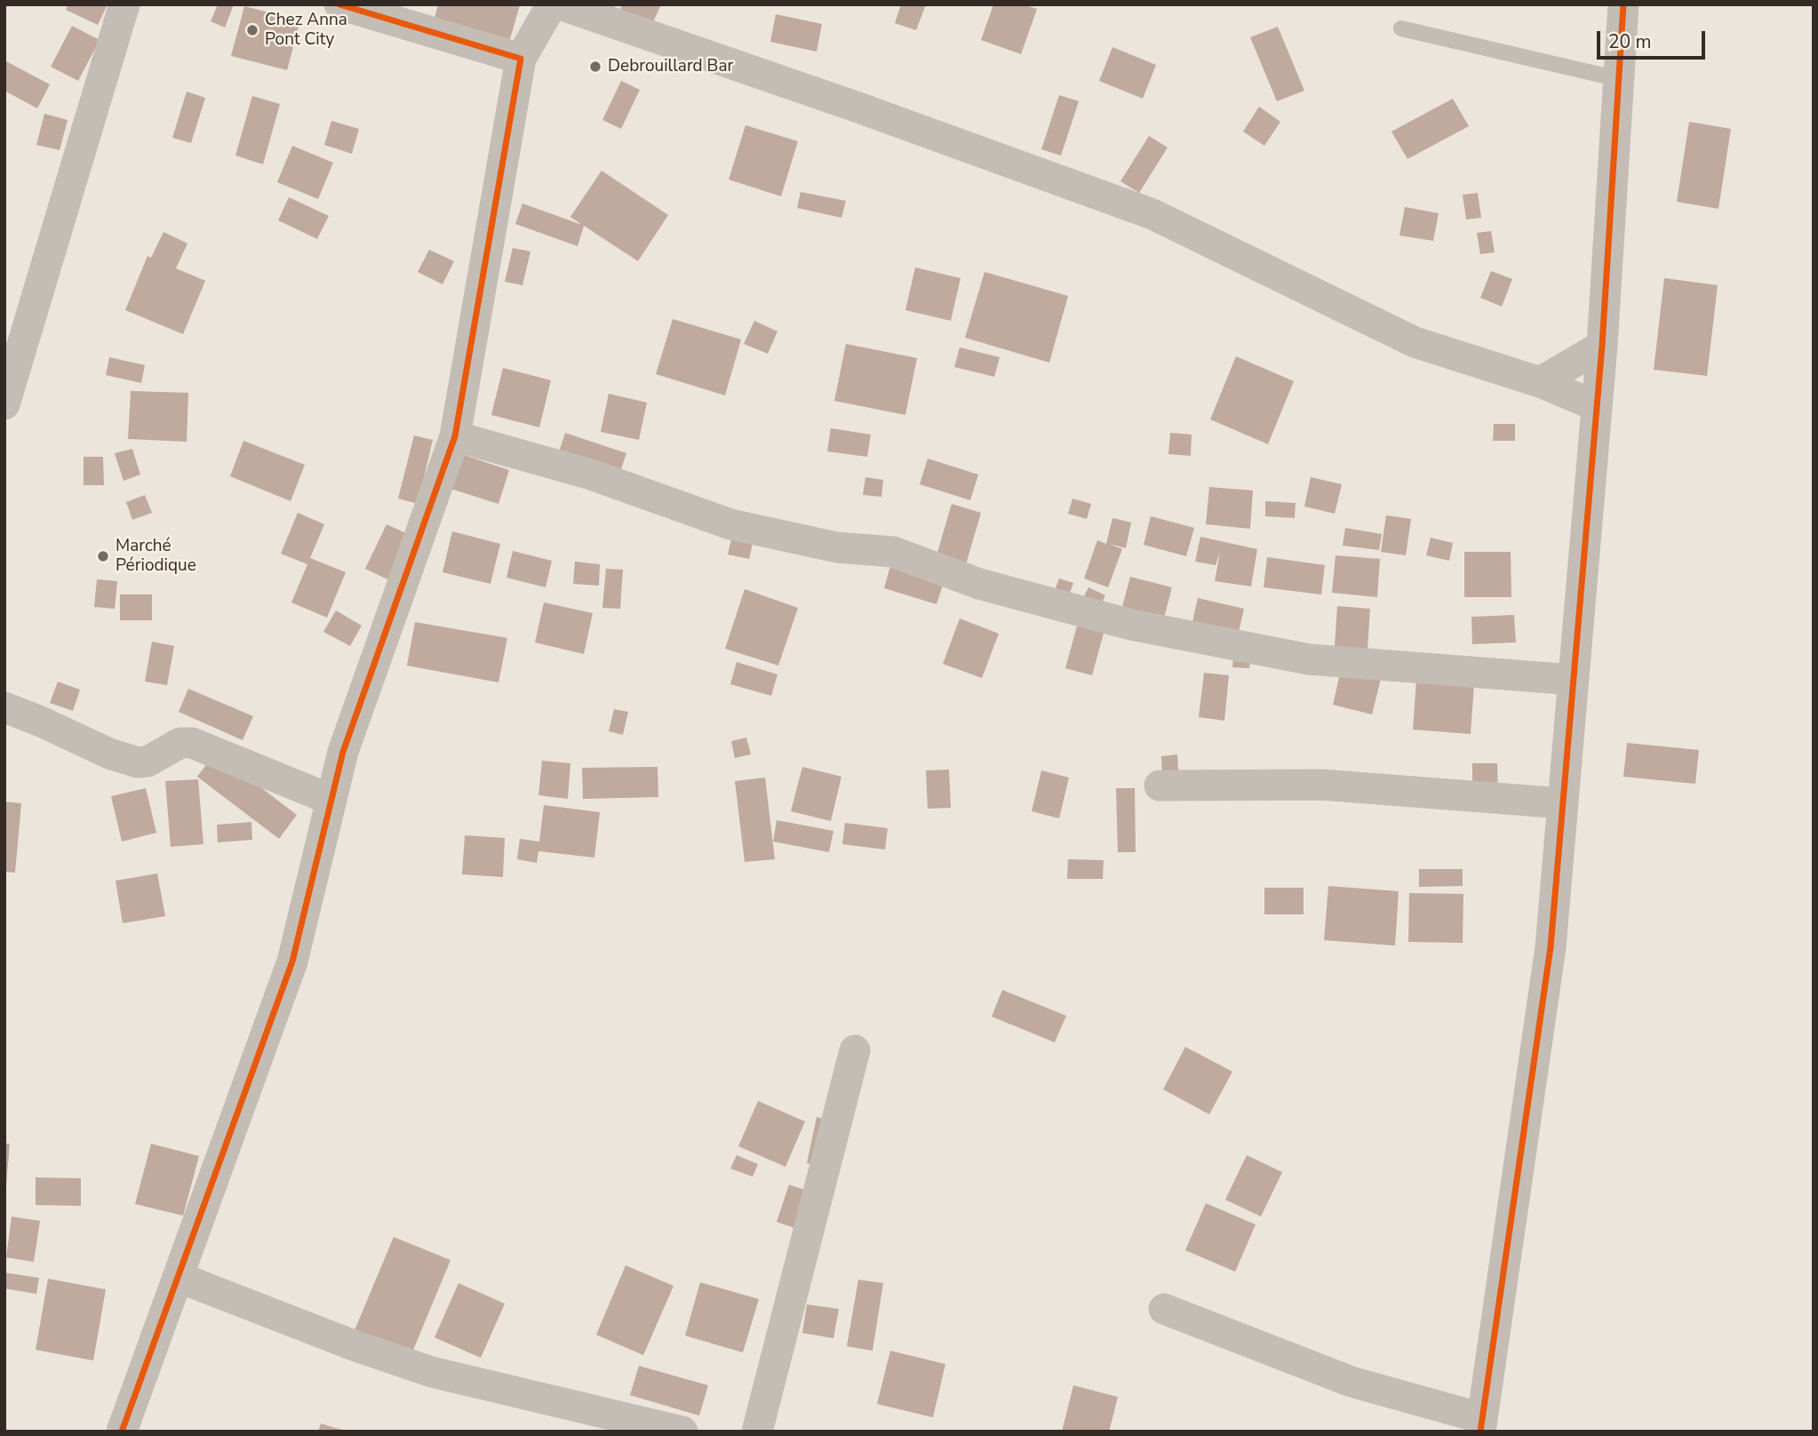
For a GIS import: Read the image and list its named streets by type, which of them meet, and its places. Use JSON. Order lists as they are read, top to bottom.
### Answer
{
  "places": ["Chez Anna Pont City", "Debrouillard Bar", "Marché Périodique"],
  "scale_bar": "20 m"
}
